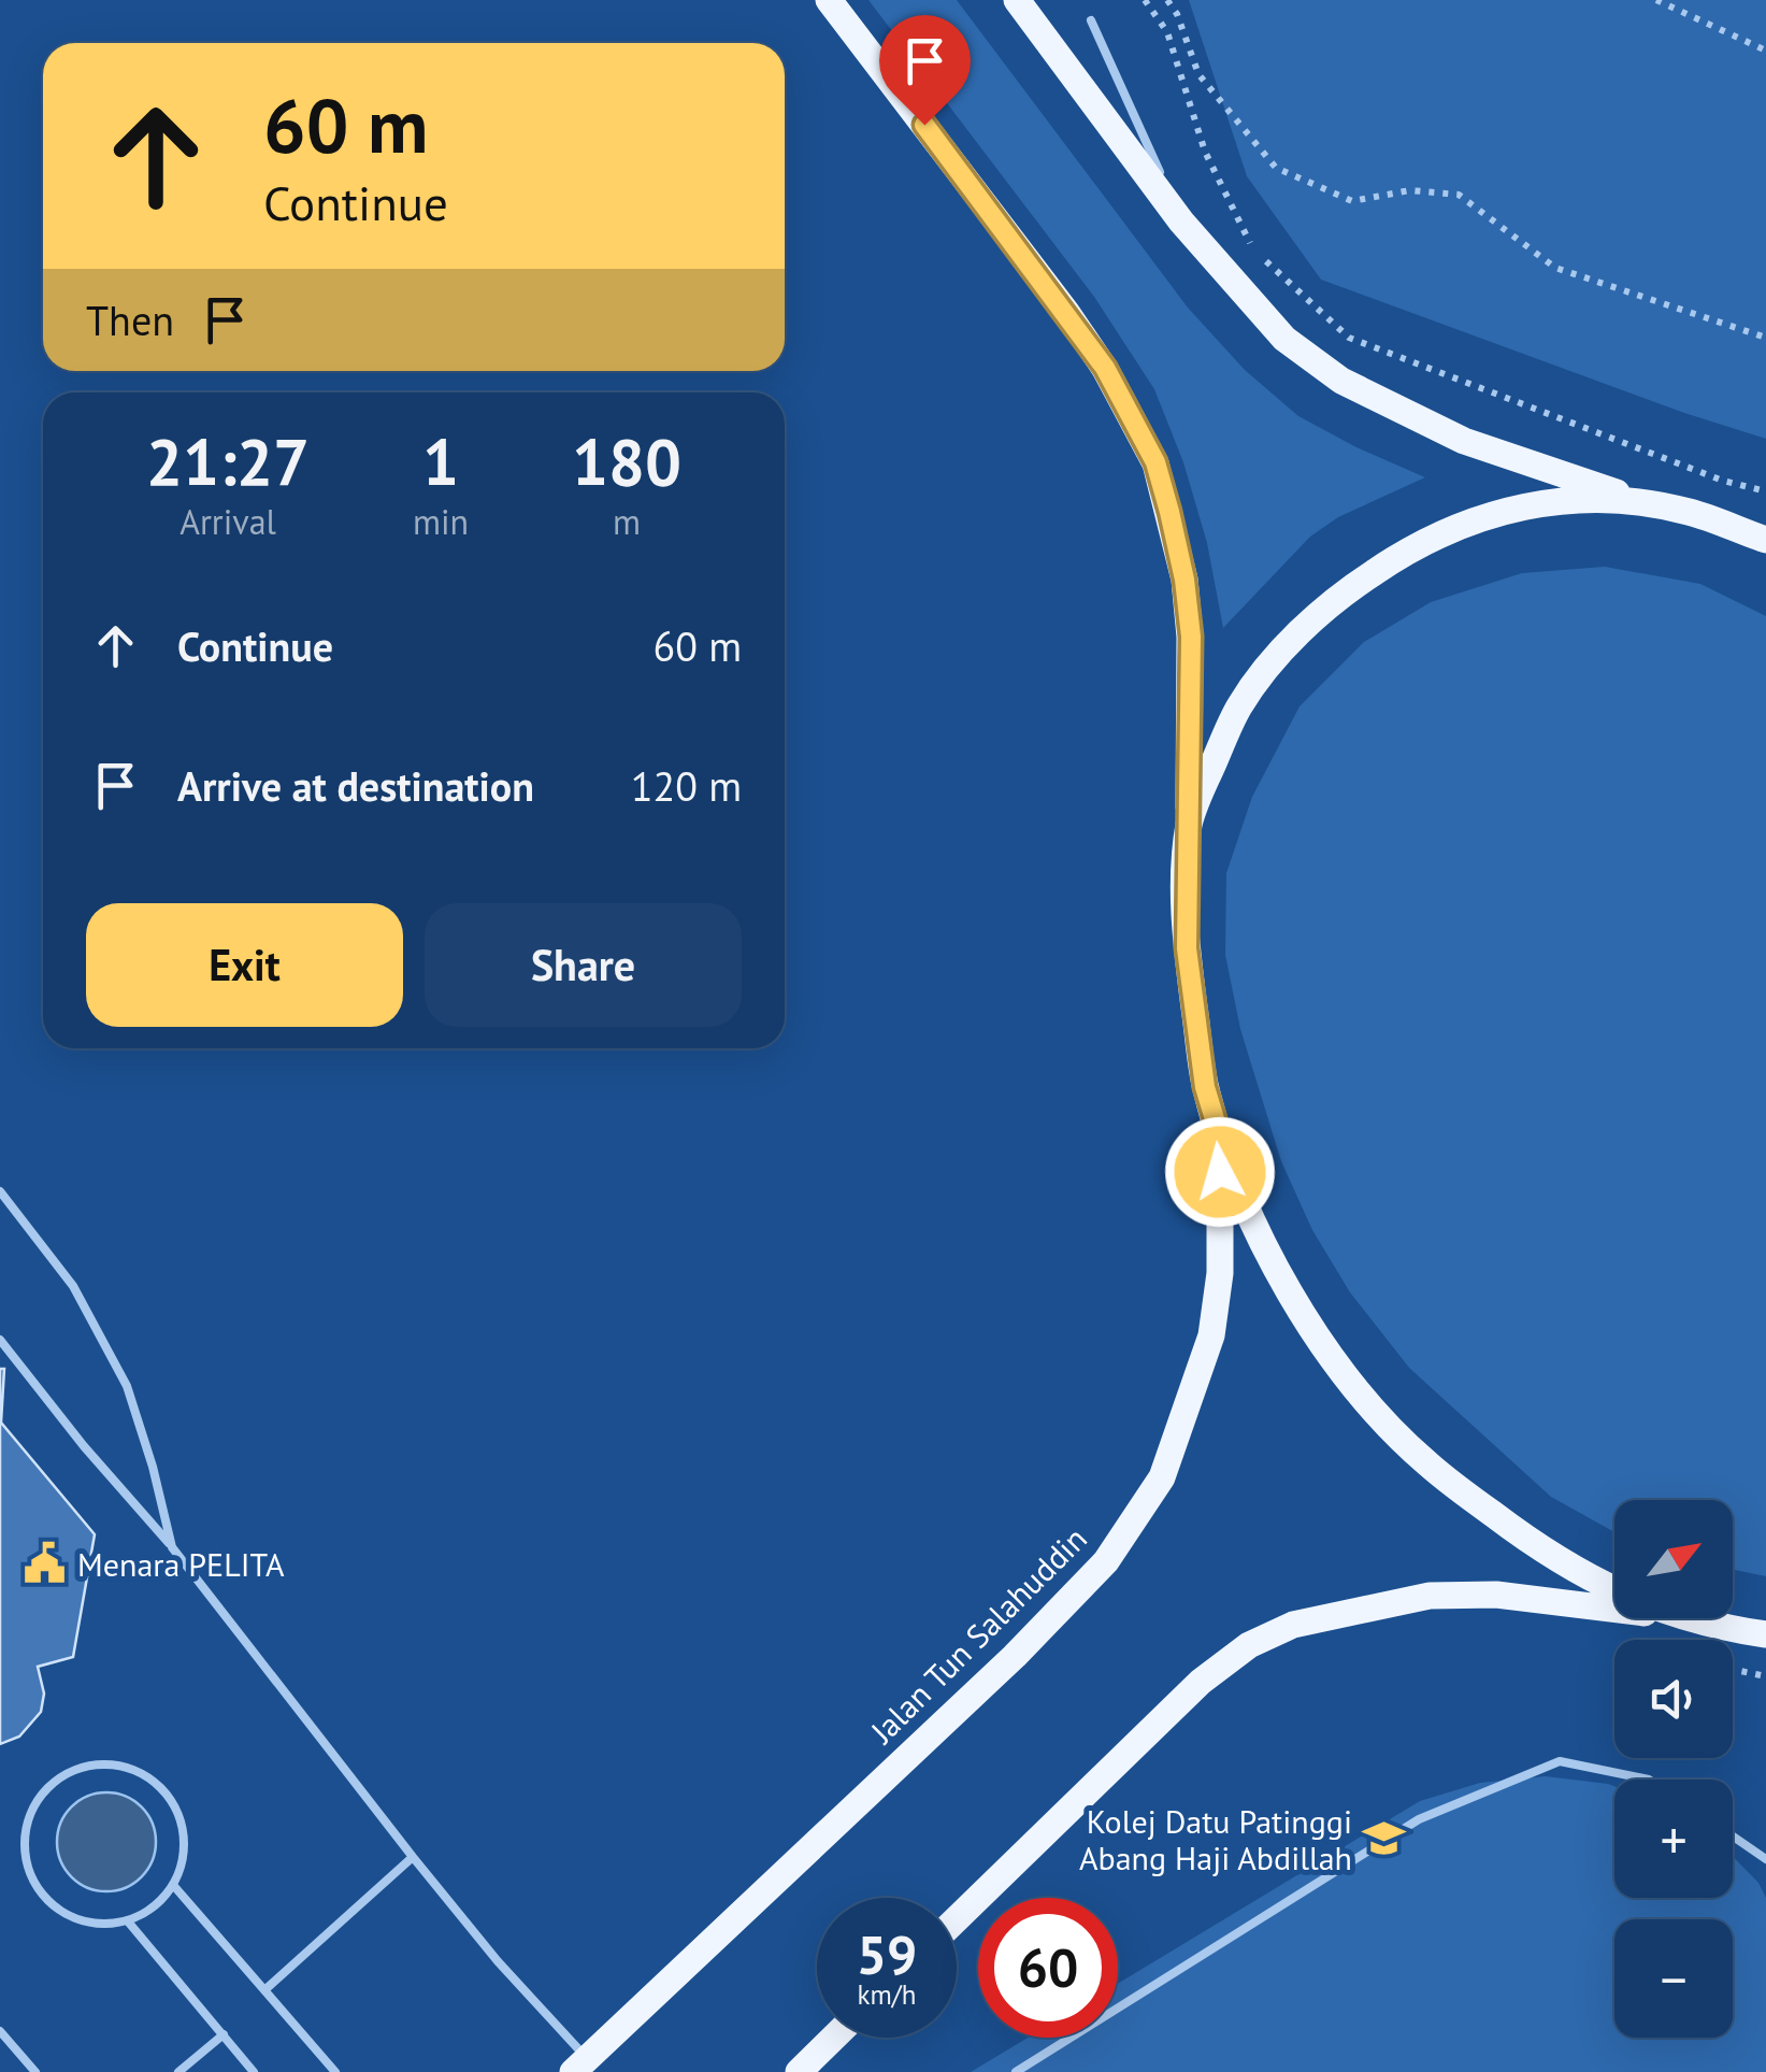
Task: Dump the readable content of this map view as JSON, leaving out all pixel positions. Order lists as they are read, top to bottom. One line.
{"streets":{"main road":["Jalan Tun Salahuddin"]},"places":{"public building":["Menara PELITA"],"school or university":["Kolej Datu Patinggi Abang Haji Abdillah"]},"north":"top right","page":{"turn":["60 m","Continue"],"then":"Then","eta":["21:27","Arrival","1","min","180","m"],"list":[{"name":"Continue","value":"60 m"},{"name":"Arrive at destination","value":"120 m"}],"buttons":["Exit","Share"],"map_buttons":["+","−"],"speed":"59 km/h","limit":"60"}}
